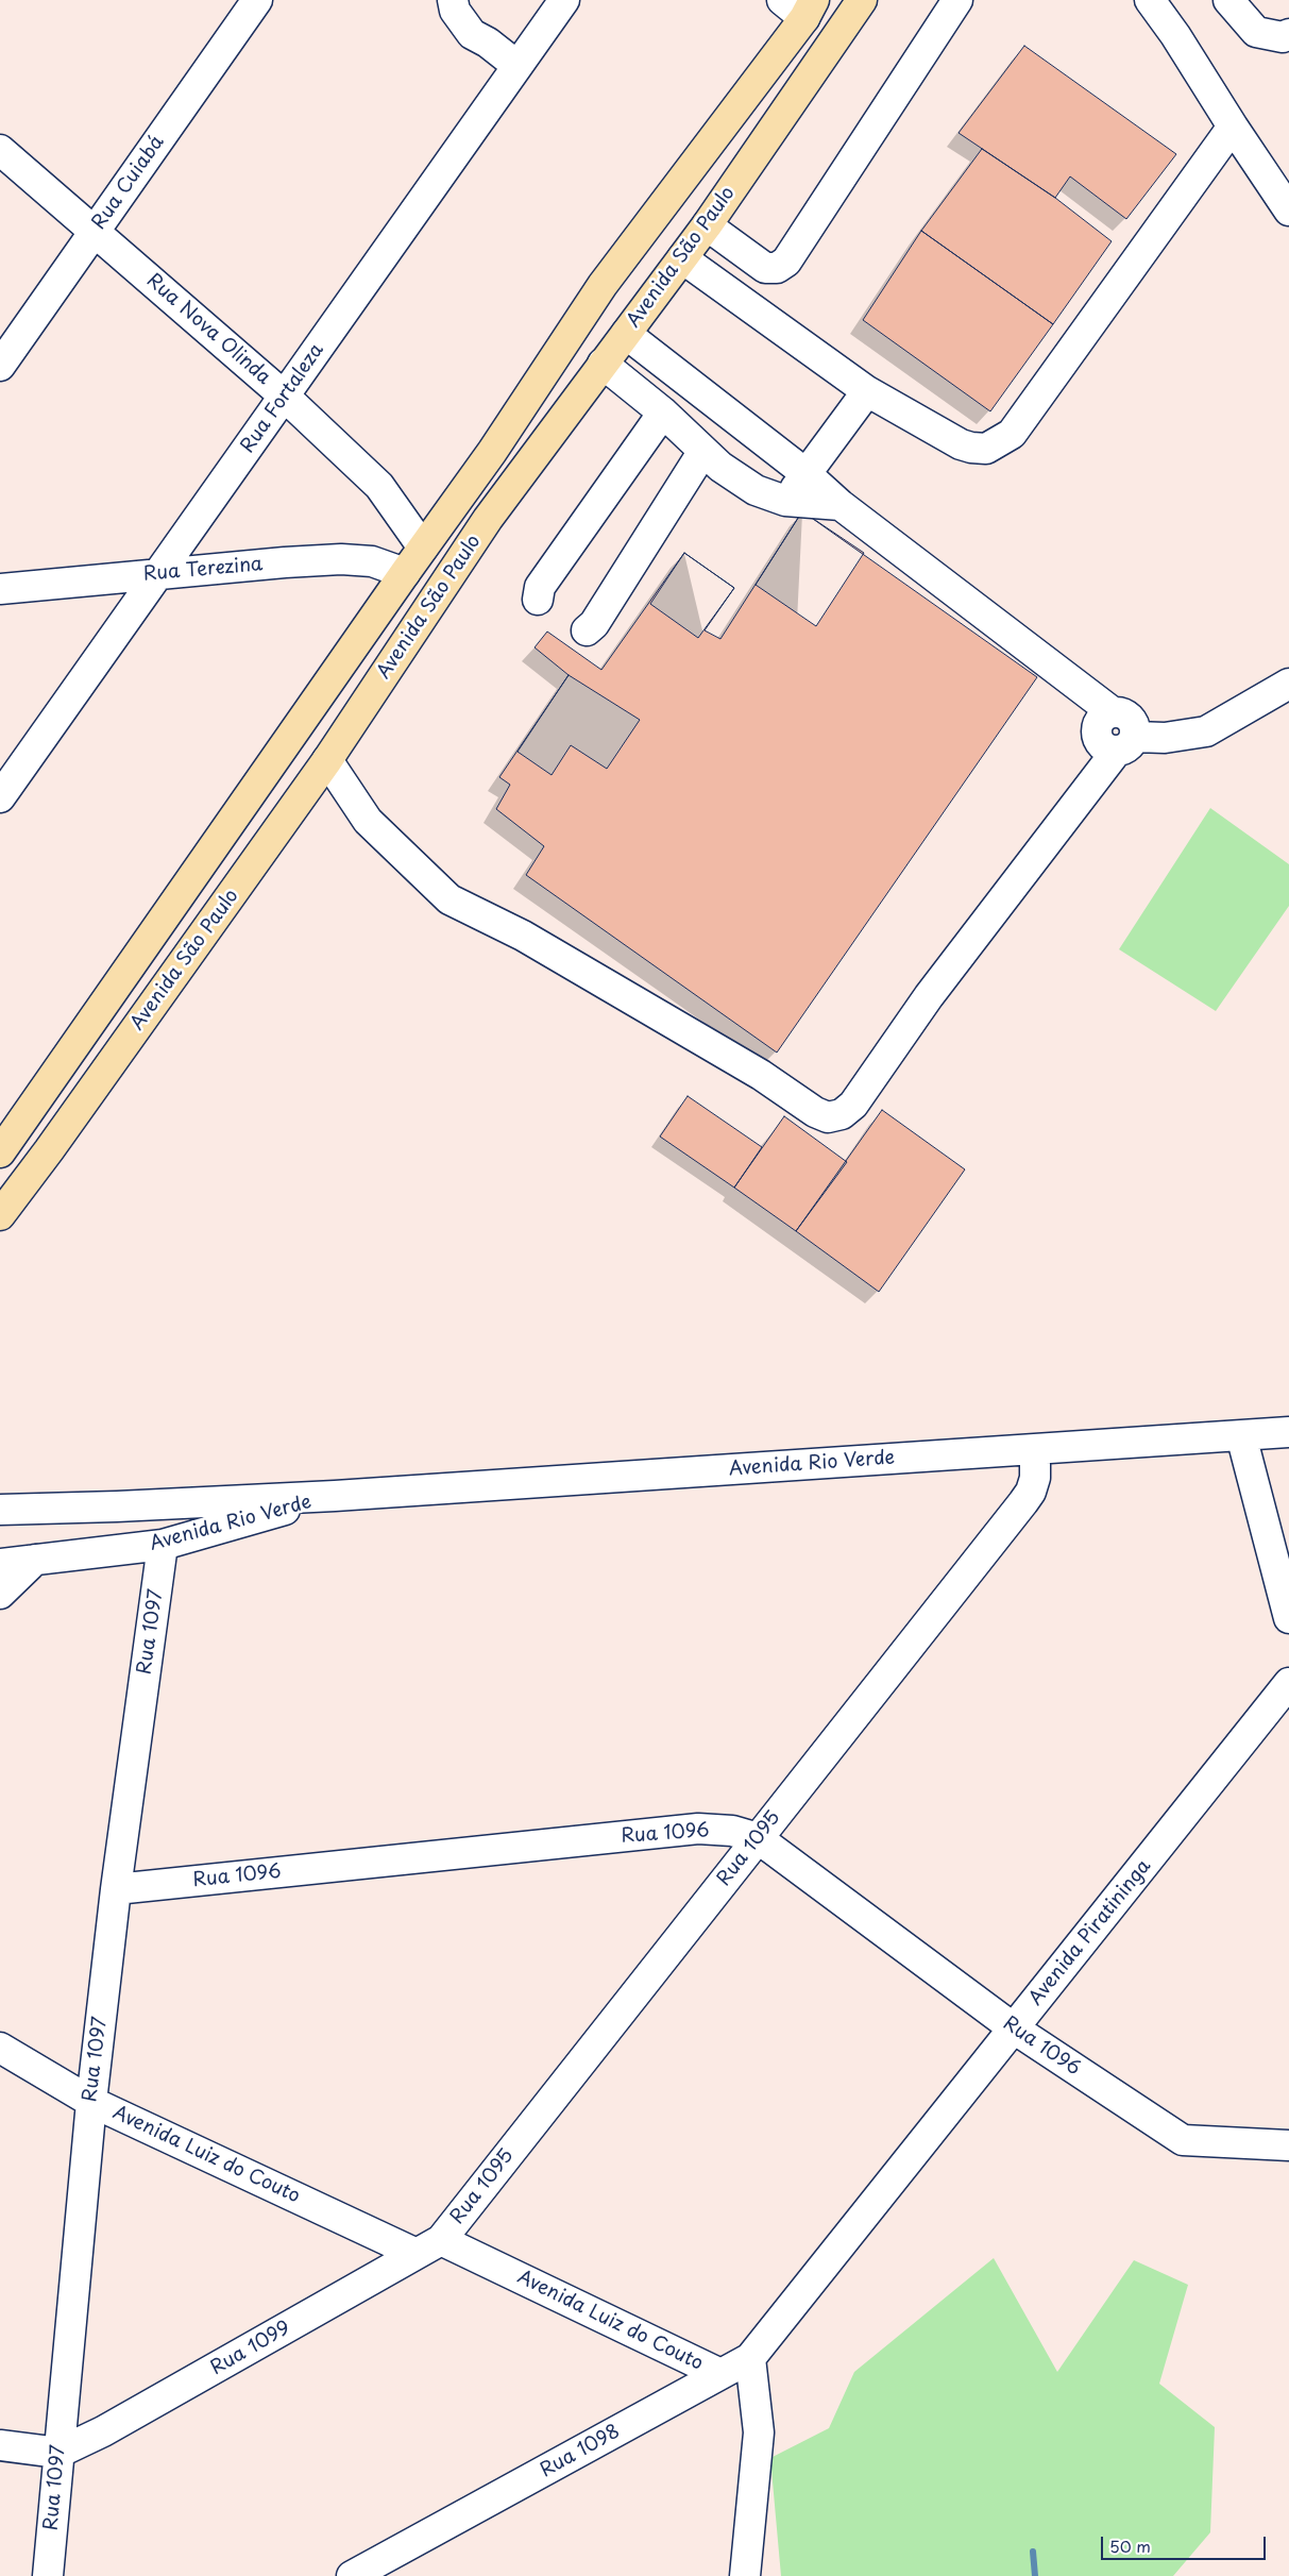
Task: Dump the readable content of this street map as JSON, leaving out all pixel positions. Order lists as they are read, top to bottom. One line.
{"streets":{"main road":["Avenida São Paulo"],"street":["Rua Cuiabá","Rua Nova Olinda","Rua Fortaleza","Rua Terezina","Avenida Rio Verde","Rua 1097","Rua 1096","Rua 1095","Avenida Piratininga","Avenida Luiz do Couto","Rua 1099","Rua 1098"]},"crossings":[["Rua Cuiabá","Rua Nova Olinda"],["Avenida São Paulo","Rua Nova Olinda"],["Avenida São Paulo","Rua Terezina"],["Rua Nova Olinda","Rua Fortaleza"],["Rua Fortaleza","Rua Terezina"],["Avenida Rio Verde","Rua 1097"],["Avenida Rio Verde","Rua 1095"],["Rua 1097","Rua 1096"],["Rua 1097","Avenida Luiz do Couto"],["Rua 1097","Rua 1099"],["Rua 1096","Rua 1095"],["Rua 1096","Avenida Piratininga"],["Rua 1095","Avenida Luiz do Couto"],["Rua 1095","Rua 1099"],["Avenida Piratininga","Rua 1098"],["Avenida Luiz do Couto","Rua 1099"],["Avenida Luiz do Couto","Rua 1098"]],"scale_bar":"50 m"}
